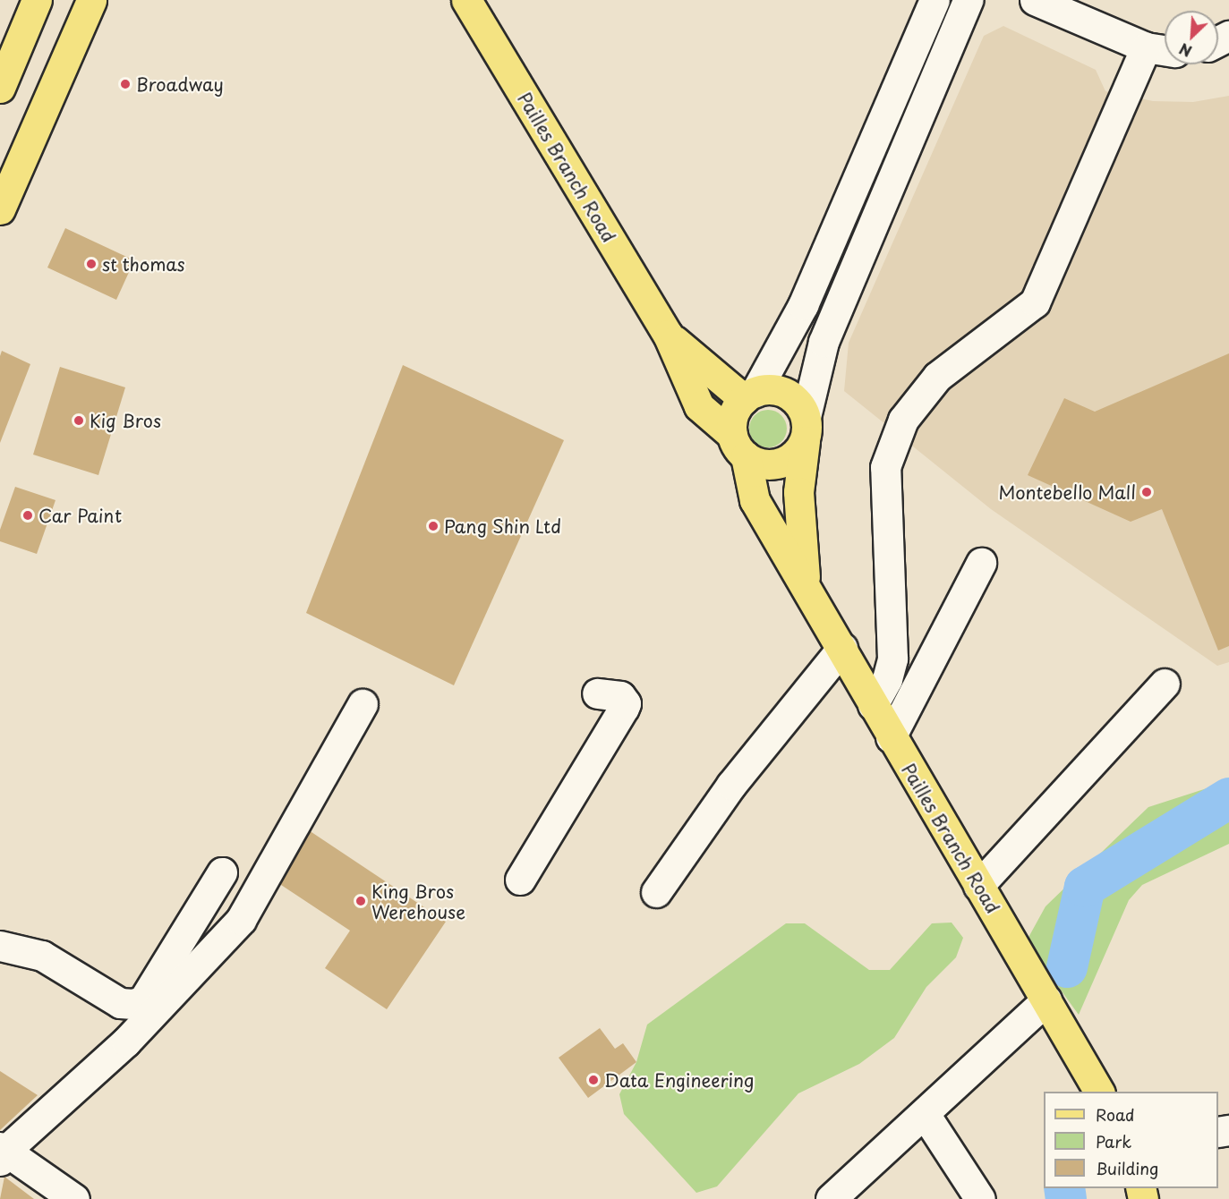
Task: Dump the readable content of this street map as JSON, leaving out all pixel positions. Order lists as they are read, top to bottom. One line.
{"streets":{"main road":["Pailles Branch Road"]},"places":["Broadway","st thomas","Kig Bros","Montebello Mall","Car Paint","Pang Shin Ltd","King Bros Werehouse","Data Engineering"],"legend":["Road","Park","Building"],"north":"bottom left"}
